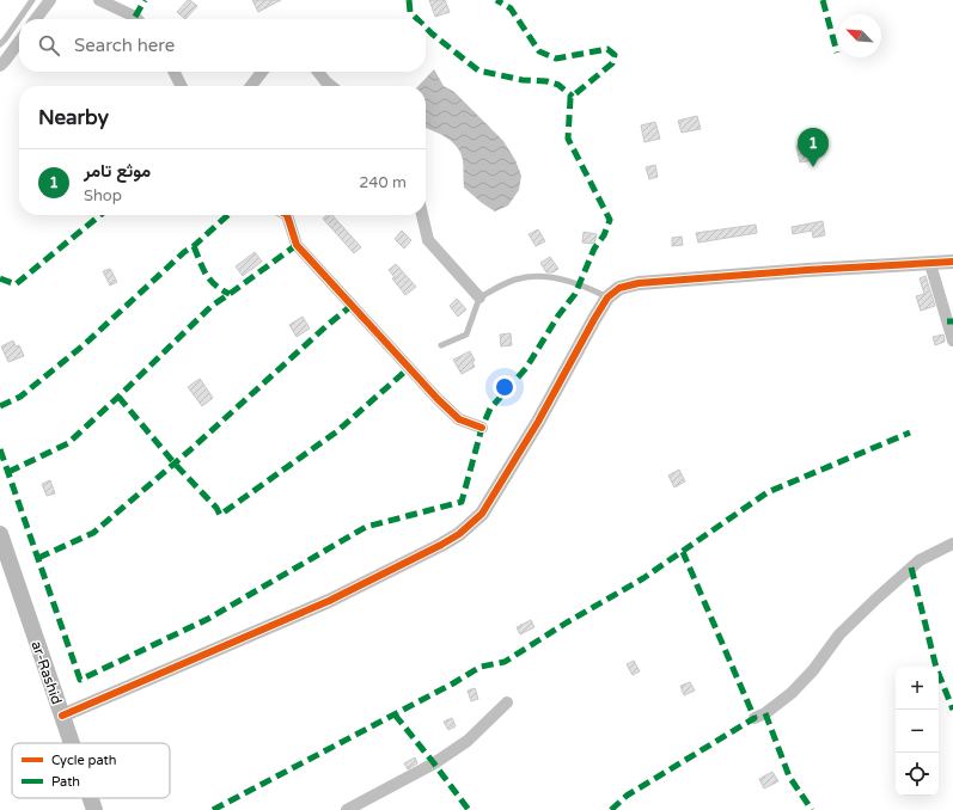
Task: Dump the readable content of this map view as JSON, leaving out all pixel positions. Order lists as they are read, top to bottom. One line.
{"streets":{"main road":["ar-Rashid"]},"legend":["Cycle path","Path"],"north":"top left","page":{"search":"Search here","heading":"Nearby","pins":"1","list":[{"mark":"1","name":"موثع تامر","note":"Shop","value":"240 m"}],"map_buttons":["+","−"]}}
